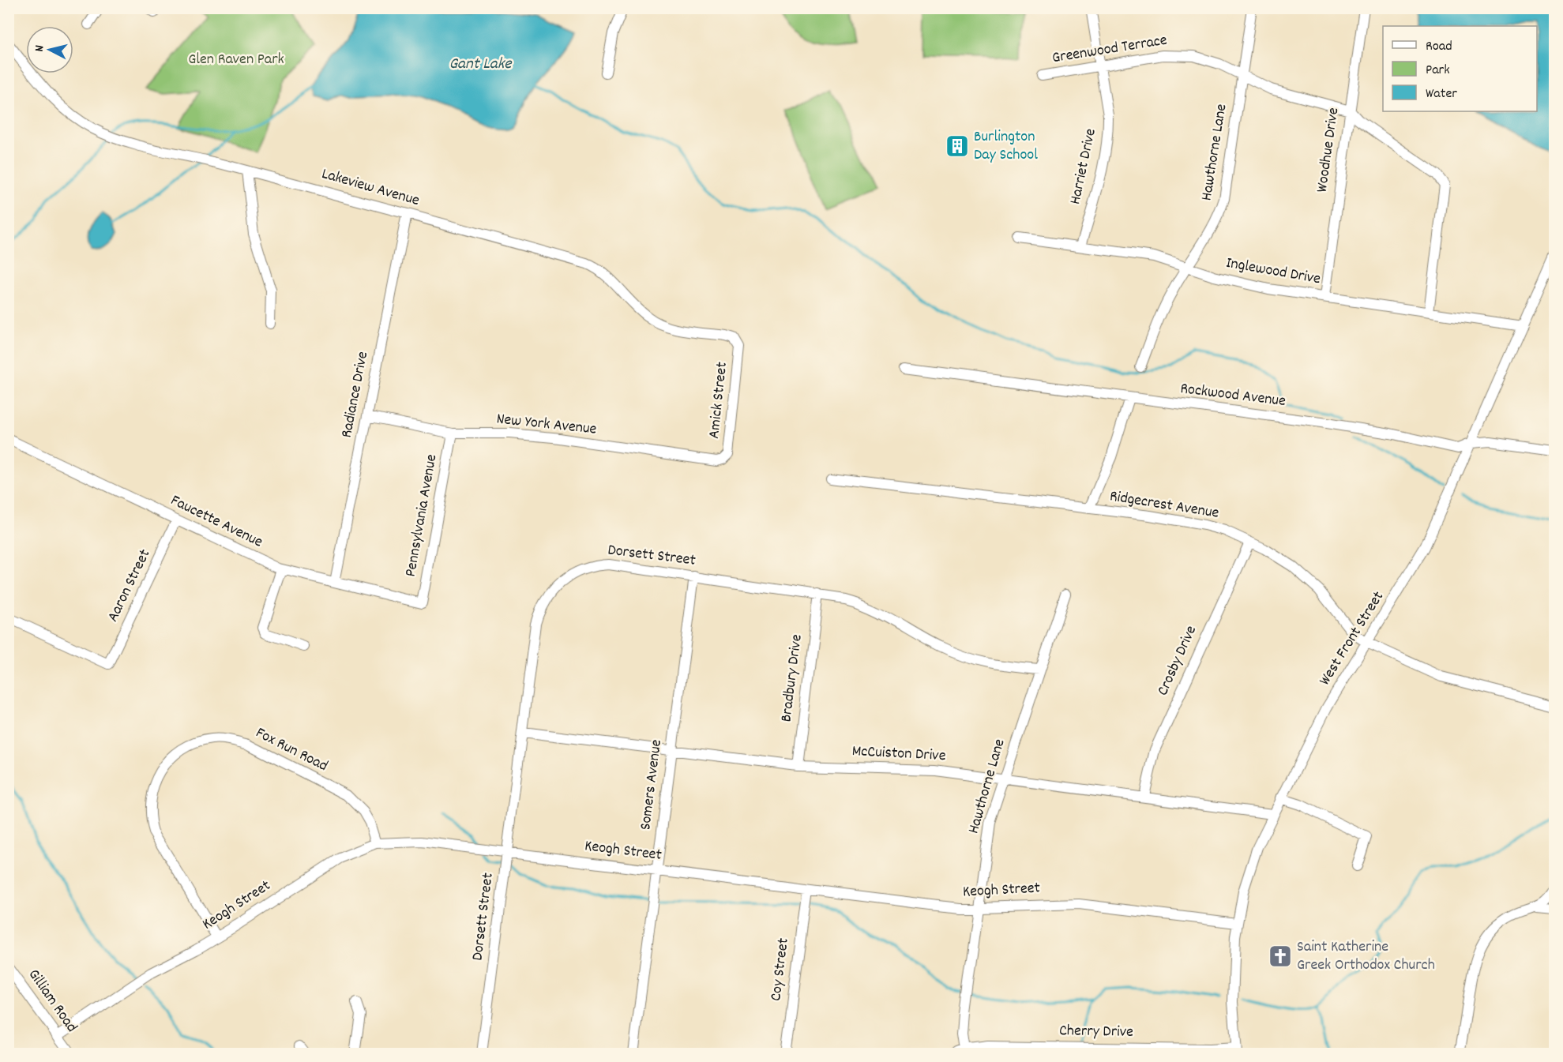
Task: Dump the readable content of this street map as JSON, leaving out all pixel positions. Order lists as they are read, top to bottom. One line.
{"streets":{"street":["Greenwood Terrace","Woodhue Drive","Hawthorne Lane","Harriet Drive","Lakeview Avenue","Inglewood Drive","Radiance Drive","Rockwood Avenue","Amick Street","New York Avenue","Ridgecrest Avenue","Pennsylvania Avenue","Faucette Avenue","Dorsett Street","Aaron Street","West Front Street","Crosby Drive","Bradbury Drive","Fox Run Road","McCuiston Drive","Somers Avenue","Keogh Street","Coy Street","Gilliam Road","Cherry Drive"]},"crossings":[["Greenwood Terrace","Woodhue Drive"],["Greenwood Terrace","Hawthorne Lane"],["Greenwood Terrace","Harriet Drive"],["Greenwood Terrace","Inglewood Drive"],["Woodhue Drive","Inglewood Drive"],["Hawthorne Lane","Inglewood Drive"],["Hawthorne Lane","Dorsett Street"],["Hawthorne Lane","McCuiston Drive"],["Hawthorne Lane","Keogh Street"],["Hawthorne Lane","Cherry Drive"],["Harriet Drive","Inglewood Drive"],["Lakeview Avenue","Radiance Drive"],["Lakeview Avenue","Amick Street"],["Inglewood Drive","West Front Street"],["Radiance Drive","New York Avenue"],["Radiance Drive","Faucette Avenue"],["Rockwood Avenue","West Front Street"],["Amick Street","New York Avenue"],["New York Avenue","Pennsylvania Avenue"],["Ridgecrest Avenue","West Front Street"],["Ridgecrest Avenue","Crosby Drive"],["Pennsylvania Avenue","Faucette Avenue"],["Faucette Avenue","Aaron Street"],["Dorsett Street","Bradbury Drive"],["Dorsett Street","McCuiston Drive"],["Dorsett Street","Somers Avenue"],["Dorsett Street","Keogh Street"],["West Front Street","McCuiston Drive"],["West Front Street","Keogh Street"],["West Front Street","Cherry Drive"],["Crosby Drive","McCuiston Drive"],["Bradbury Drive","McCuiston Drive"],["Fox Run Road","Keogh Street"],["McCuiston Drive","Somers Avenue"],["Somers Avenue","Keogh Street"],["Keogh Street","Coy Street"],["Keogh Street","Gilliam Road"]],"water":["Gant Lake"],"parks":["Glen Raven Park"],"places":{"building":["Burlington Day School"],"church":["Saint Katherine Greek Orthodox Church"]},"legend":["Road","Park","Water"],"north":"left"}
